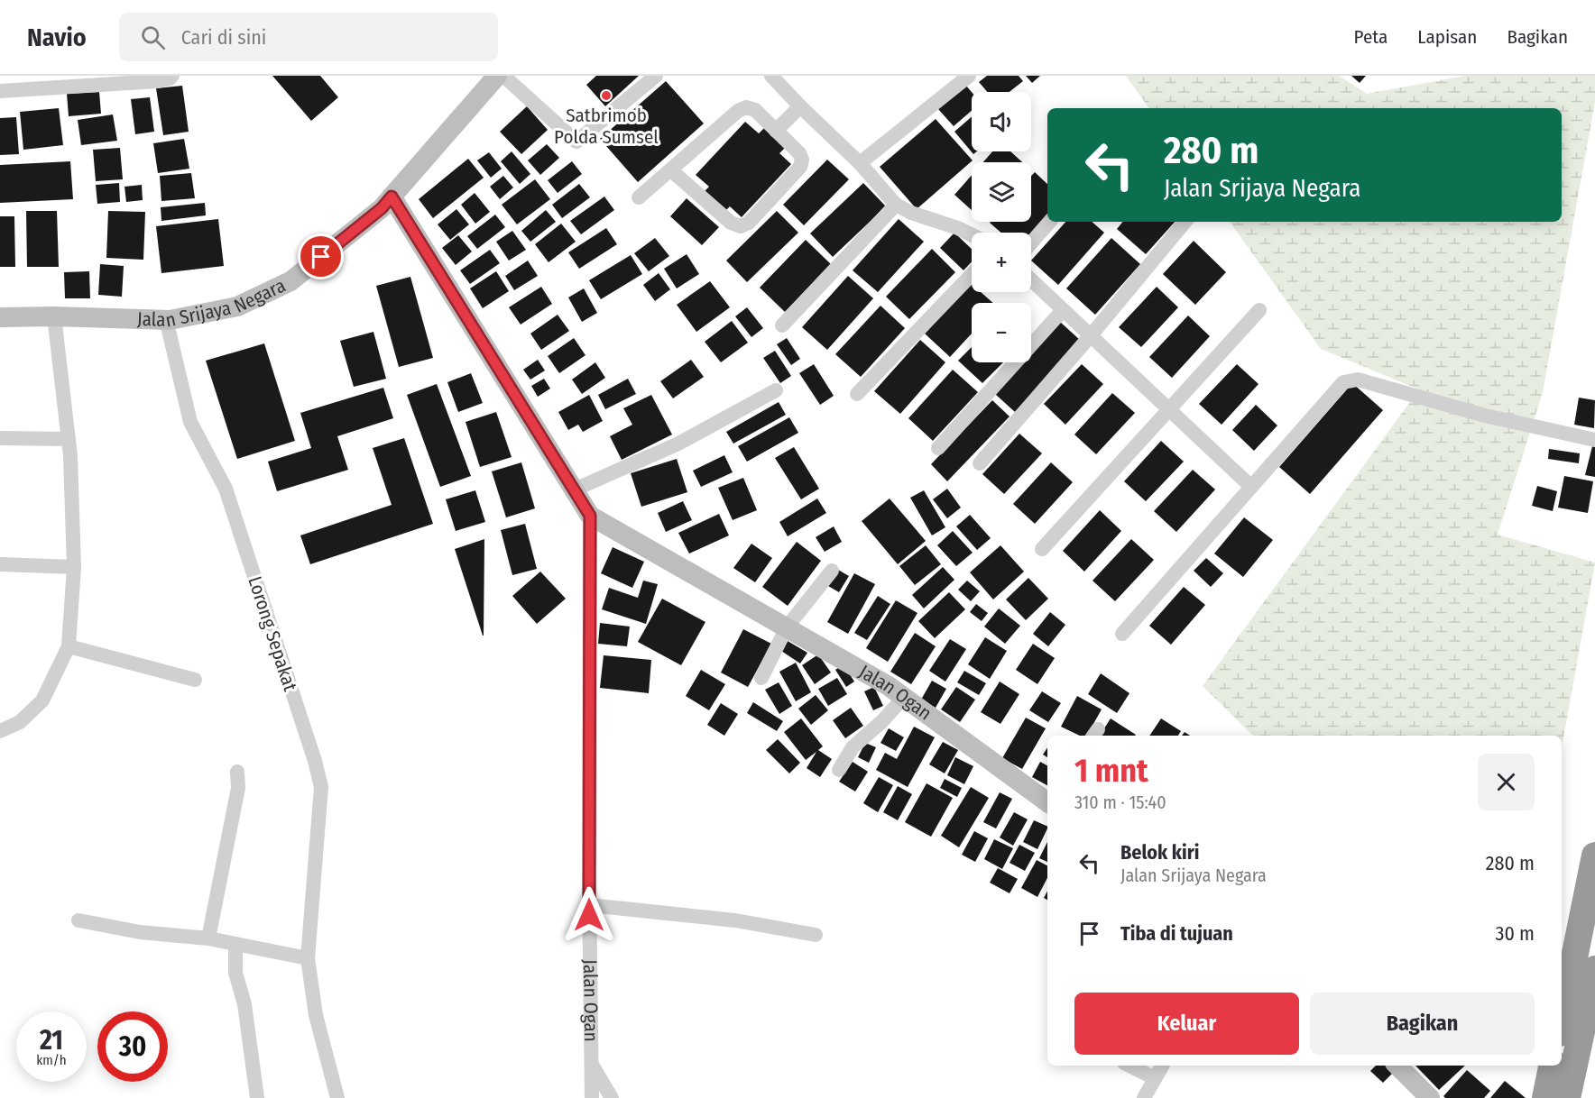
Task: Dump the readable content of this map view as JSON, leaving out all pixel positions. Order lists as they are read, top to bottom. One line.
{"streets":{"main road":["Jalan Srijaya Negara","Jalan Ogan"],"street":["Lorong Sepakat"]},"crossings":[["Jalan Srijaya Negara","Lorong Sepakat"],["Jalan Srijaya Negara","Jalan Ogan"]],"places":["Satbrimob Polda Sumsel"],"page":{"header":"Navio","search":"Cari di sini","nav":["Peta","Lapisan","Bagikan"],"map_buttons":["+","−"],"turn":["280 m","Jalan Srijaya Negara"],"heading":["1 mnt","310 m · 15:40"],"list":[{"name":"Belok kiri","note":"Jalan Srijaya Negara","value":"280 m"},{"name":"Tiba di tujuan","value":"30 m"}],"buttons":["Keluar","Bagikan"],"speed":"21 km/h","limit":"30"}}
